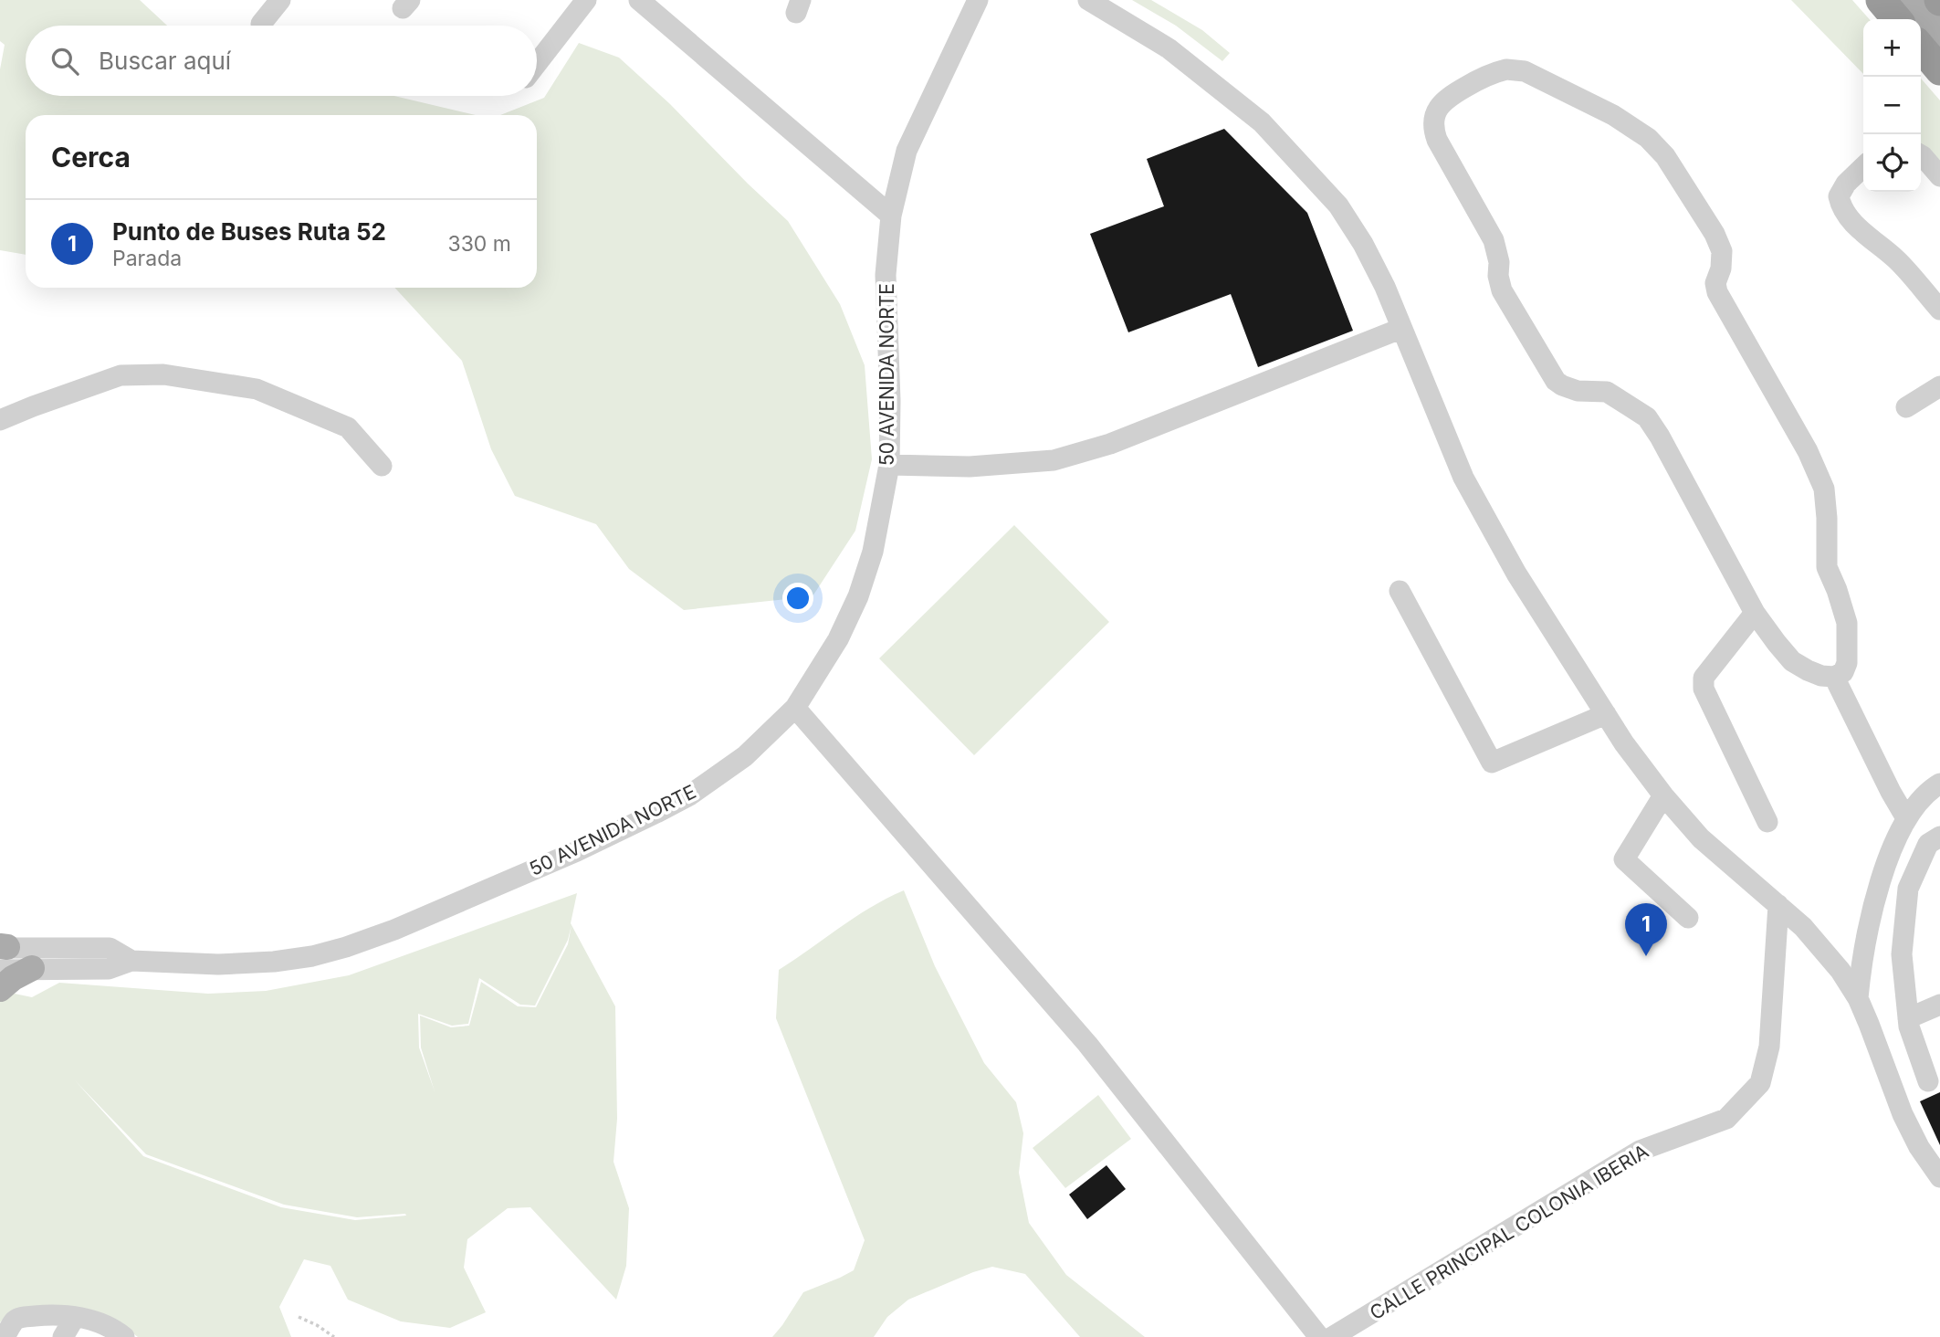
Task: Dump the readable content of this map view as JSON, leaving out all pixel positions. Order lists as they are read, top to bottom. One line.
{"streets":{"street":["50 AVENIDA NORTE","CALLE PRINCIPAL COLONIA IBERIA"]},"page":{"map_buttons":["+","−"],"search":"Buscar aquí","heading":"Cerca","list":[{"mark":"1","name":"Punto de Buses Ruta 52","note":"Parada","value":"330 m"}],"pins":"1"}}
